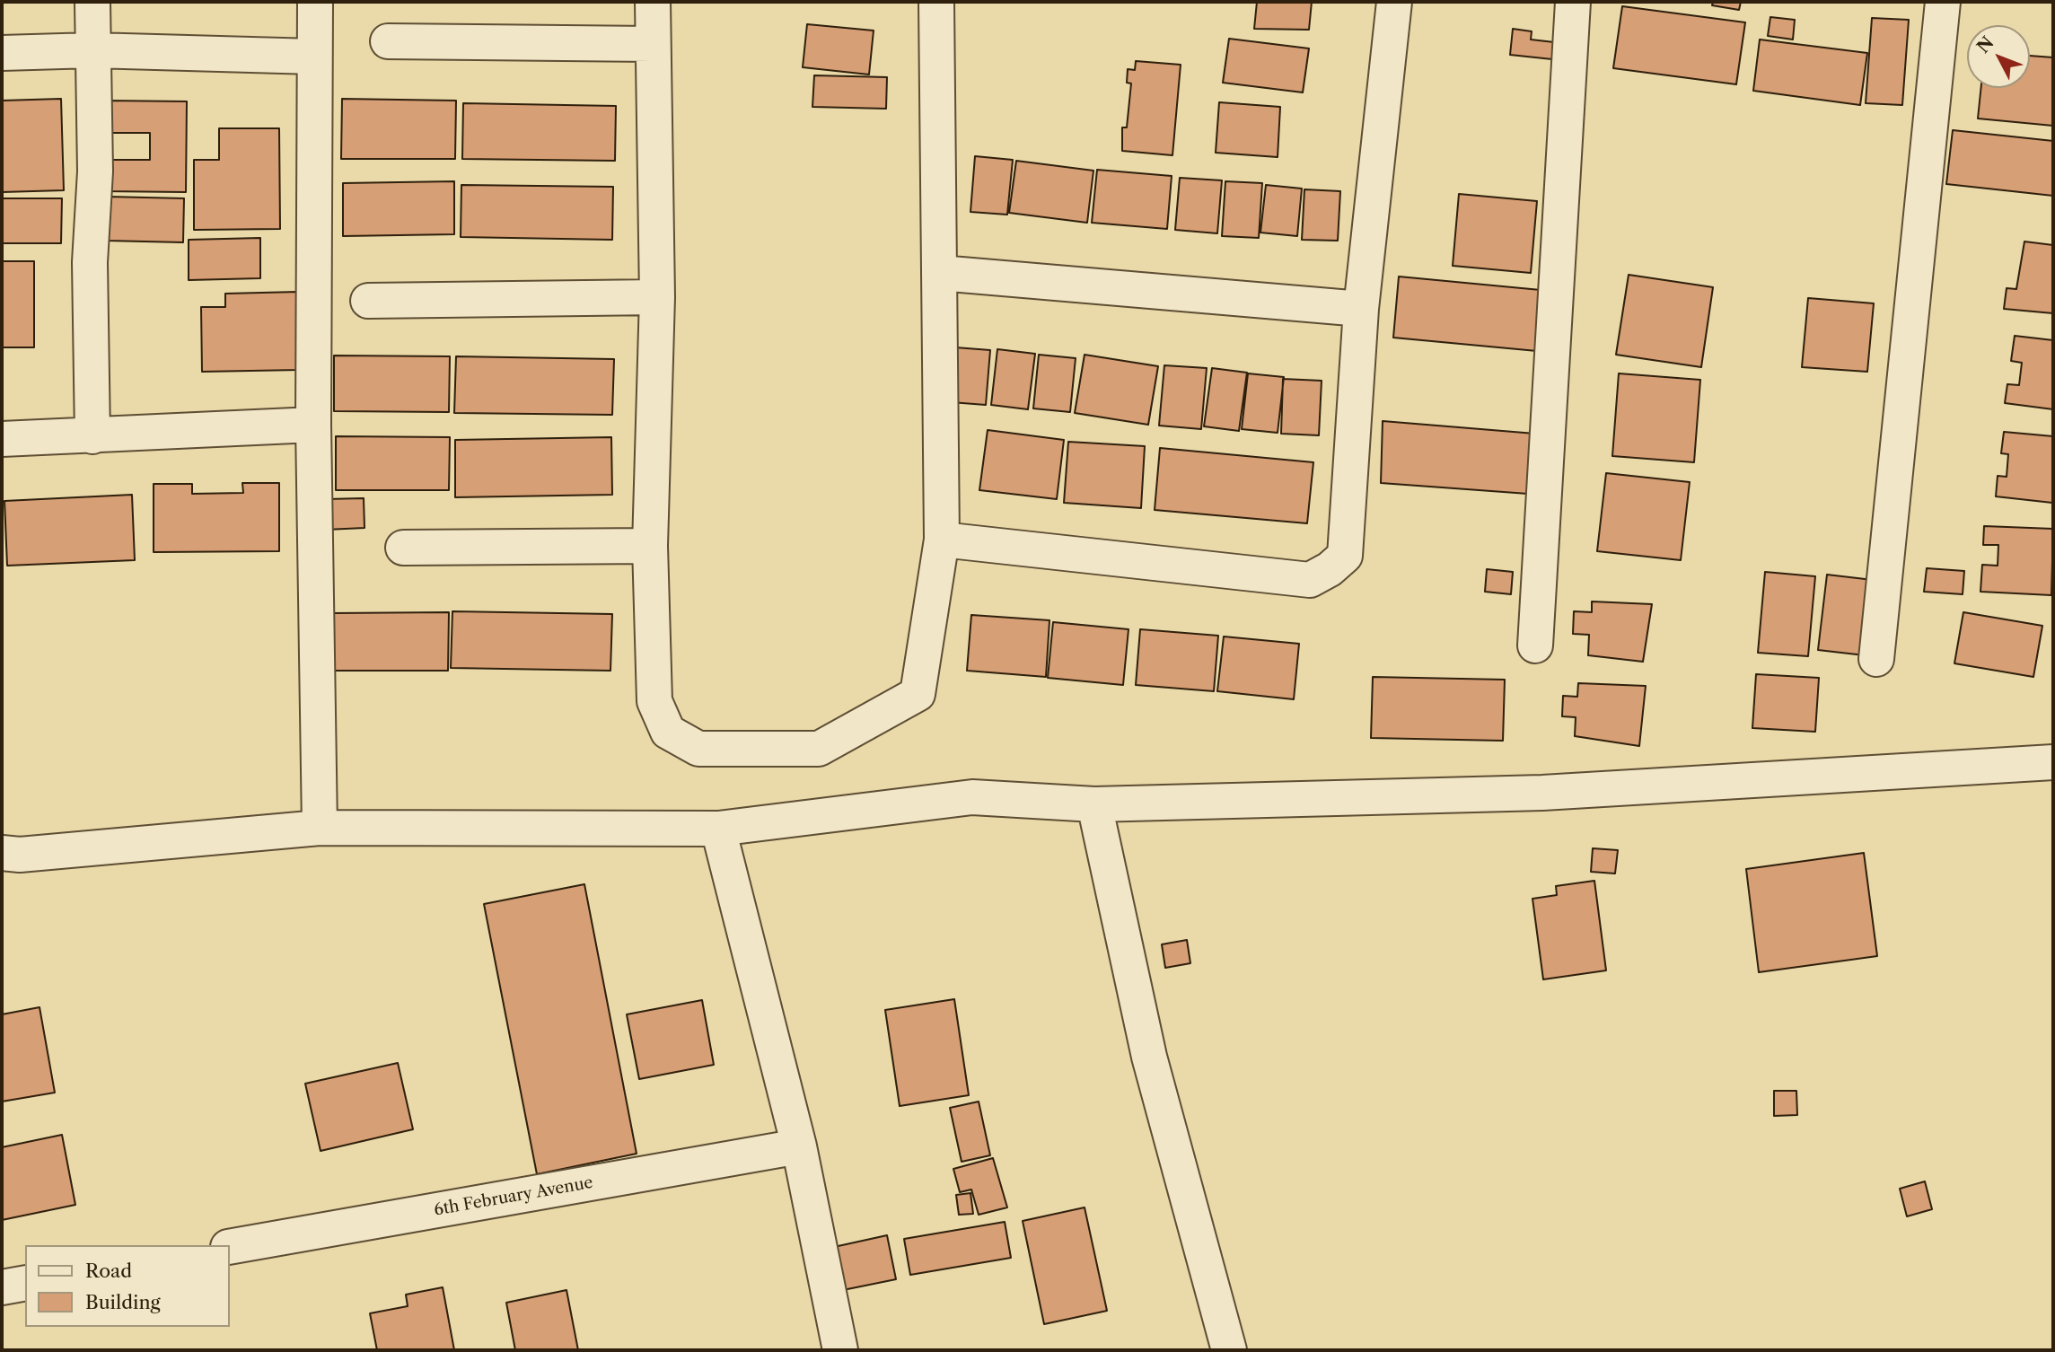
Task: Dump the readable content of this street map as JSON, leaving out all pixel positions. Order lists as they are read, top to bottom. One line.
{"streets":{"street":["6th February Avenue"]},"legend":["Road","Building"],"north":"top left"}
